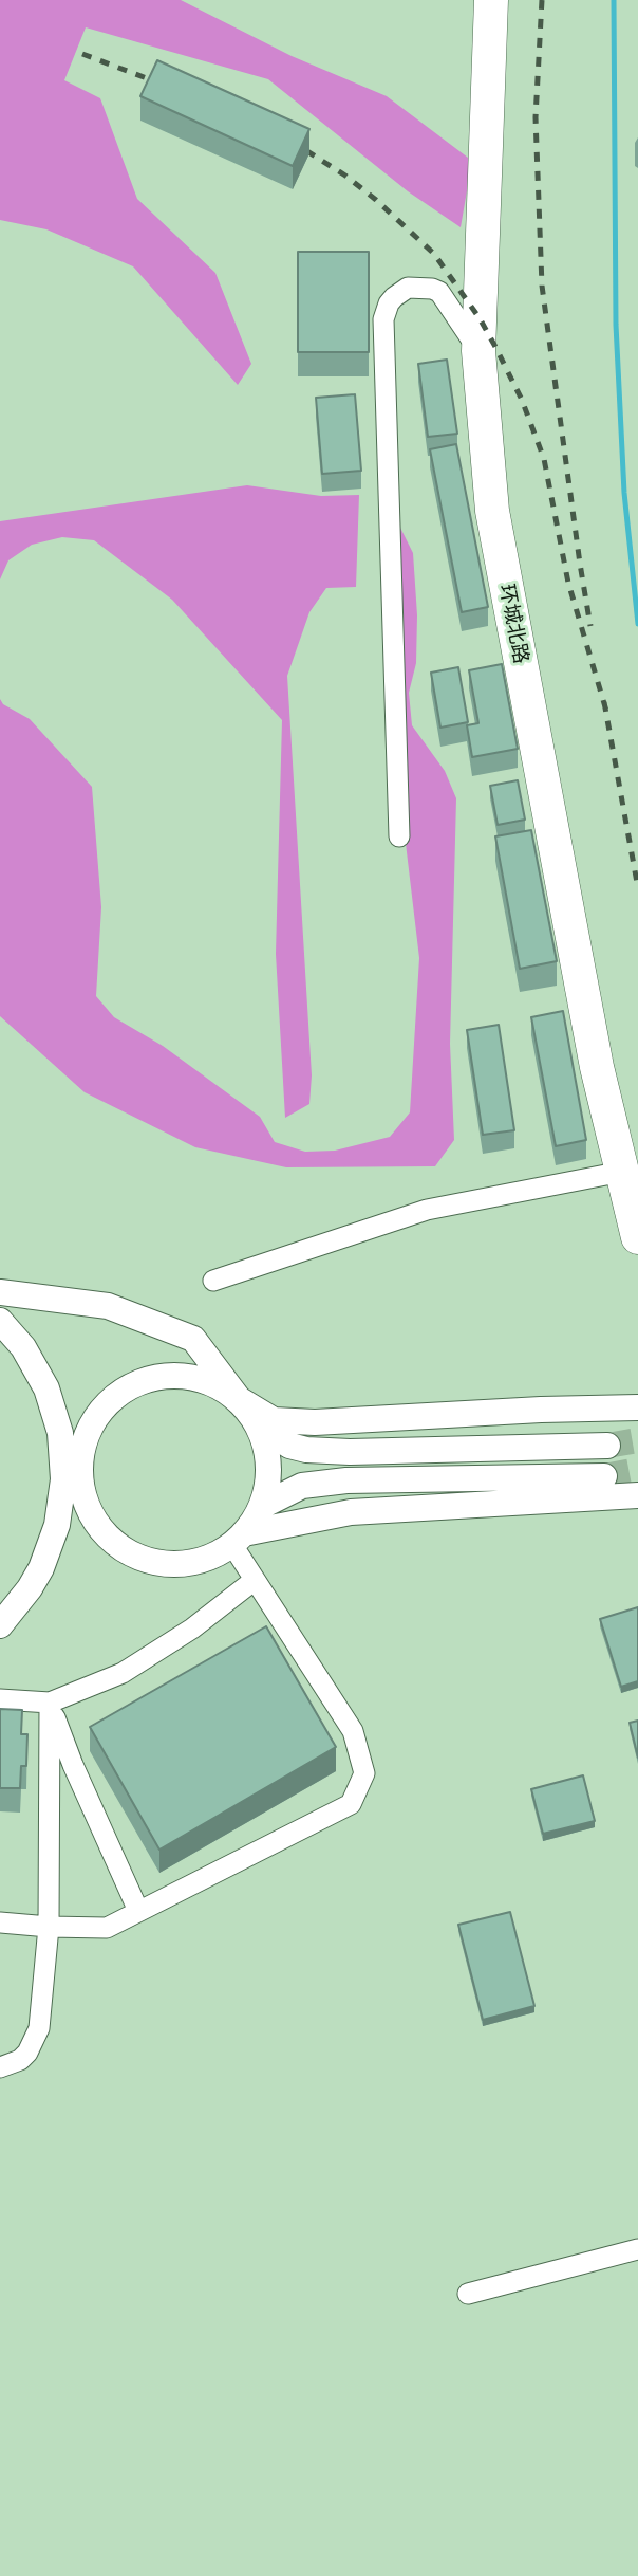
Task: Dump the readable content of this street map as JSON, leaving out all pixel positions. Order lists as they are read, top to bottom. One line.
{"streets":{"main road":["环城北路"]}}
